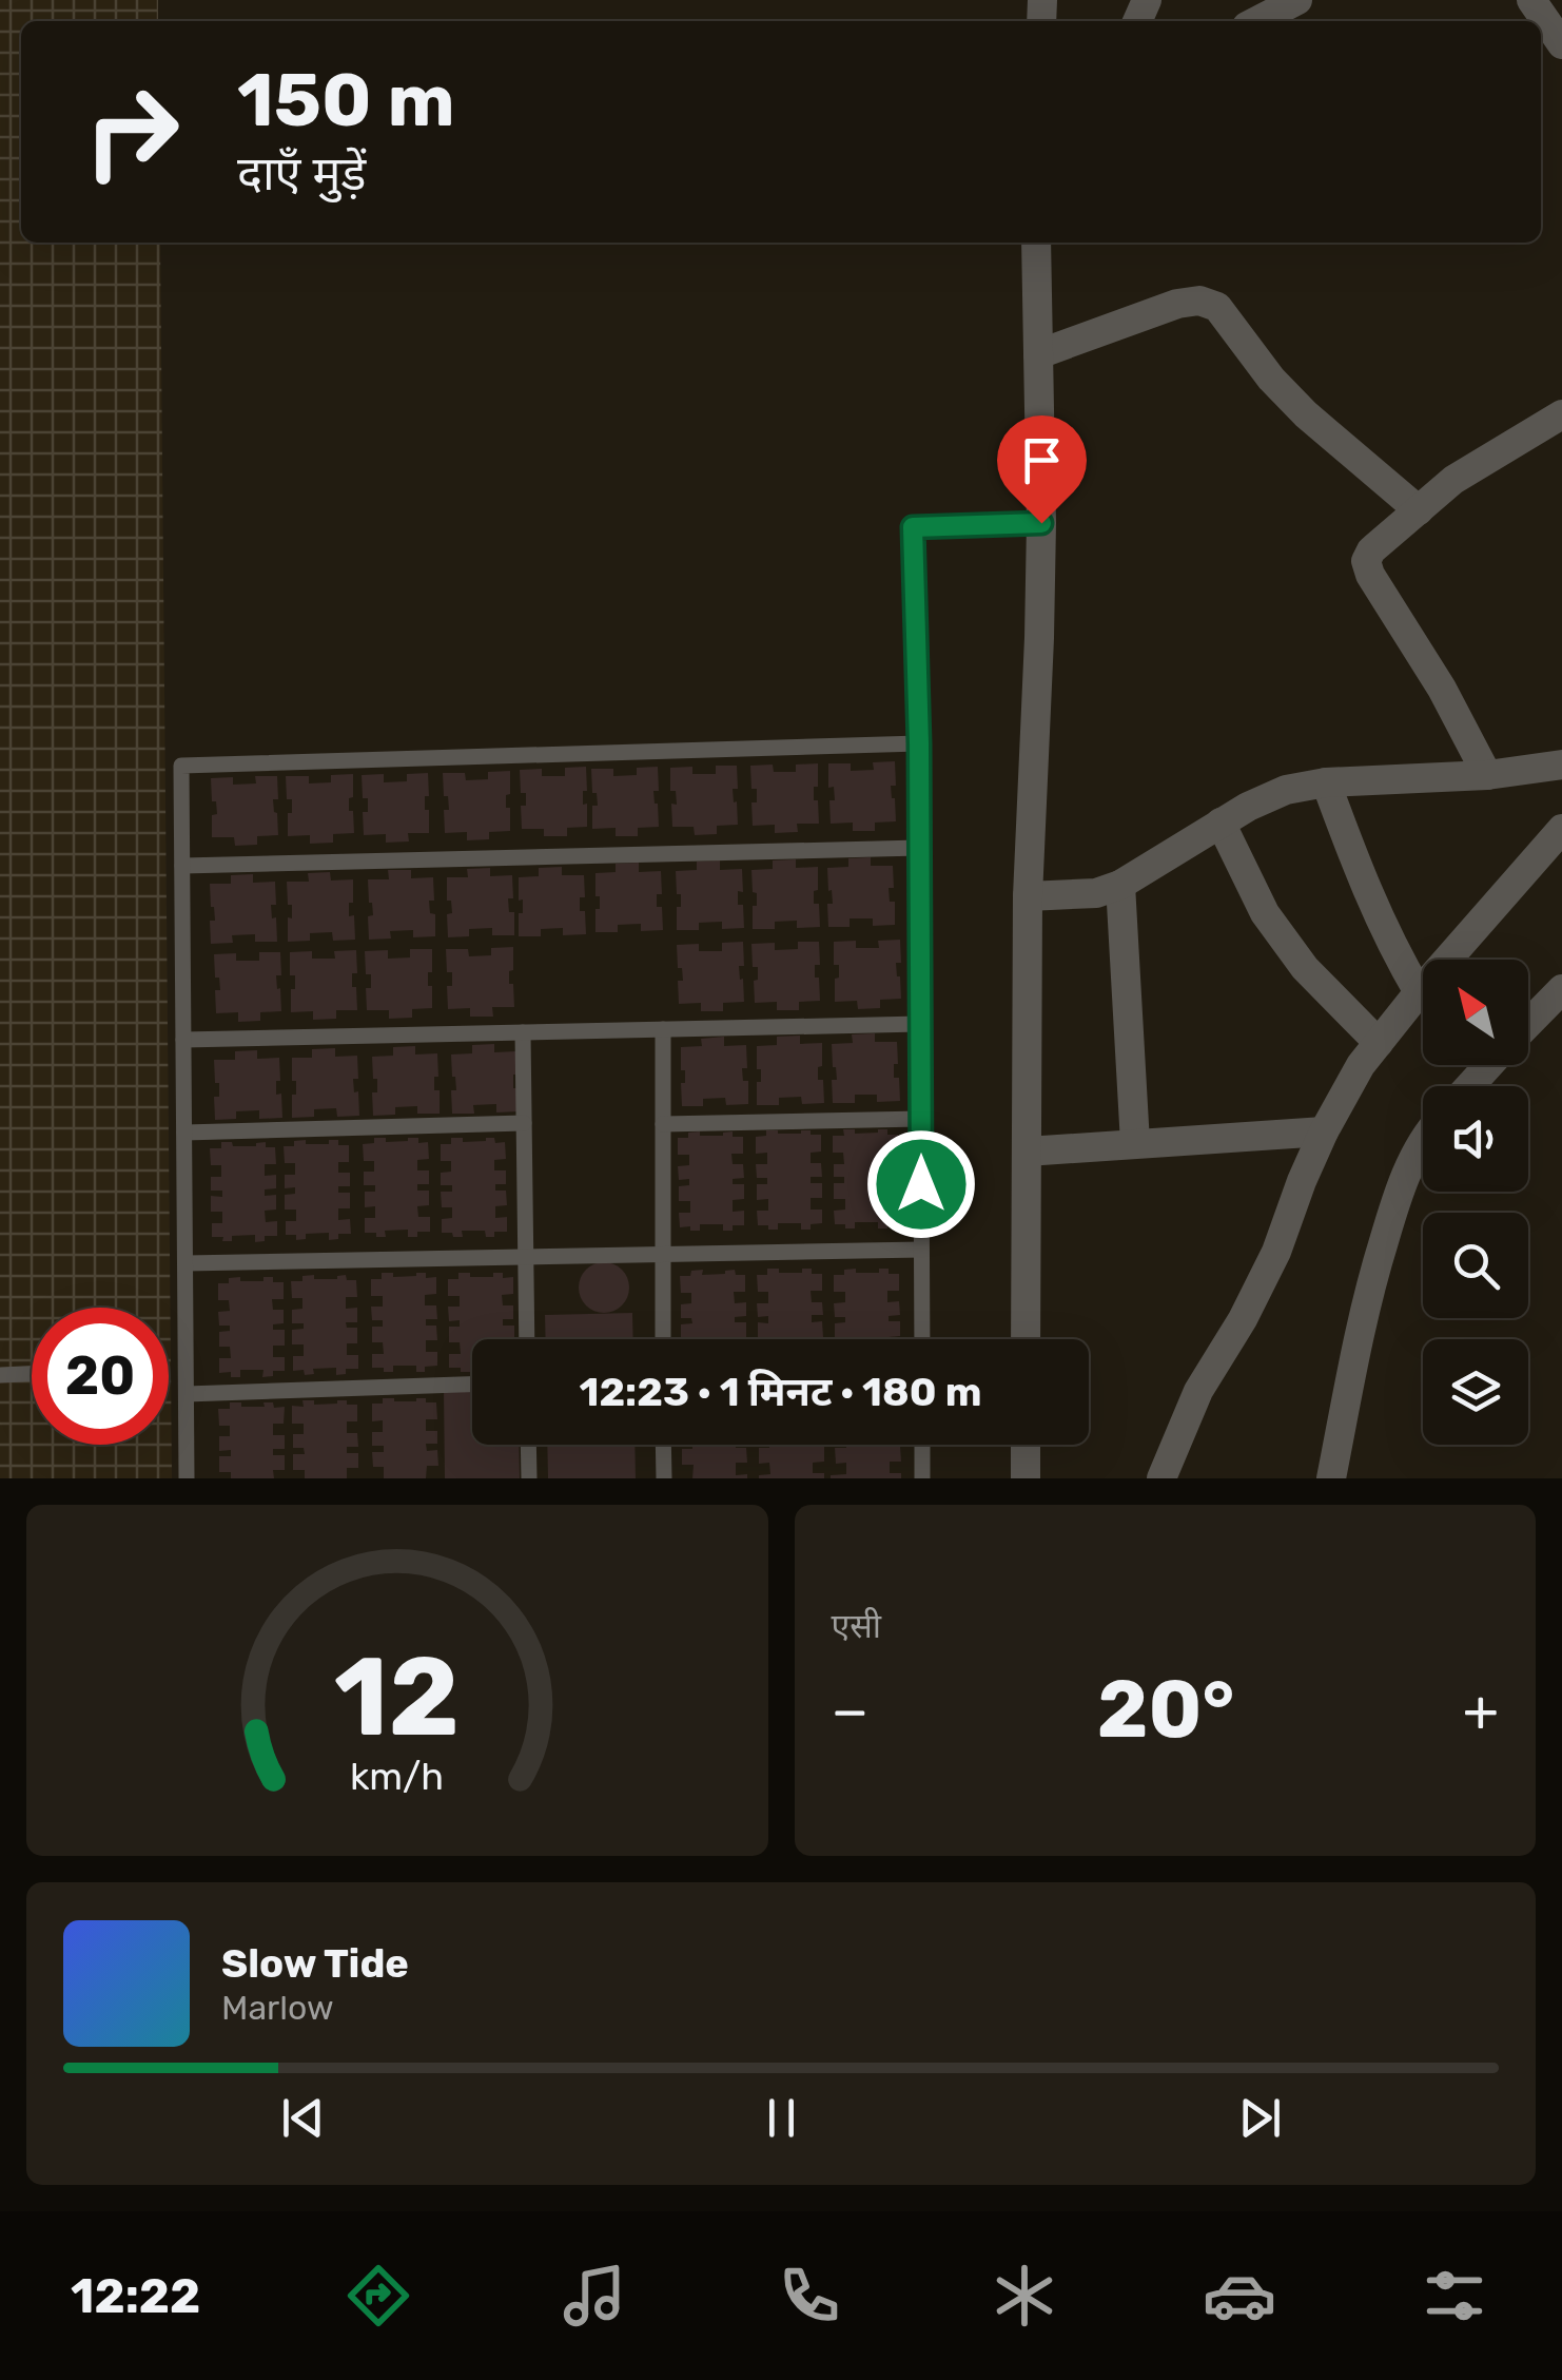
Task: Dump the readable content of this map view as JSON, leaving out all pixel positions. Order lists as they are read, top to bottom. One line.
{"north":"top left","page":{"turn":["150 m","दाएँ मुड़ें"],"limit":"20","trip":"12:23 · 1 मिनट · 180 m","tile":"एसी","heat":["−","20°","+"],"song":["Slow Tide","Marlow"],"tabs":"12:22","gauge":["12","km/h"]}}
